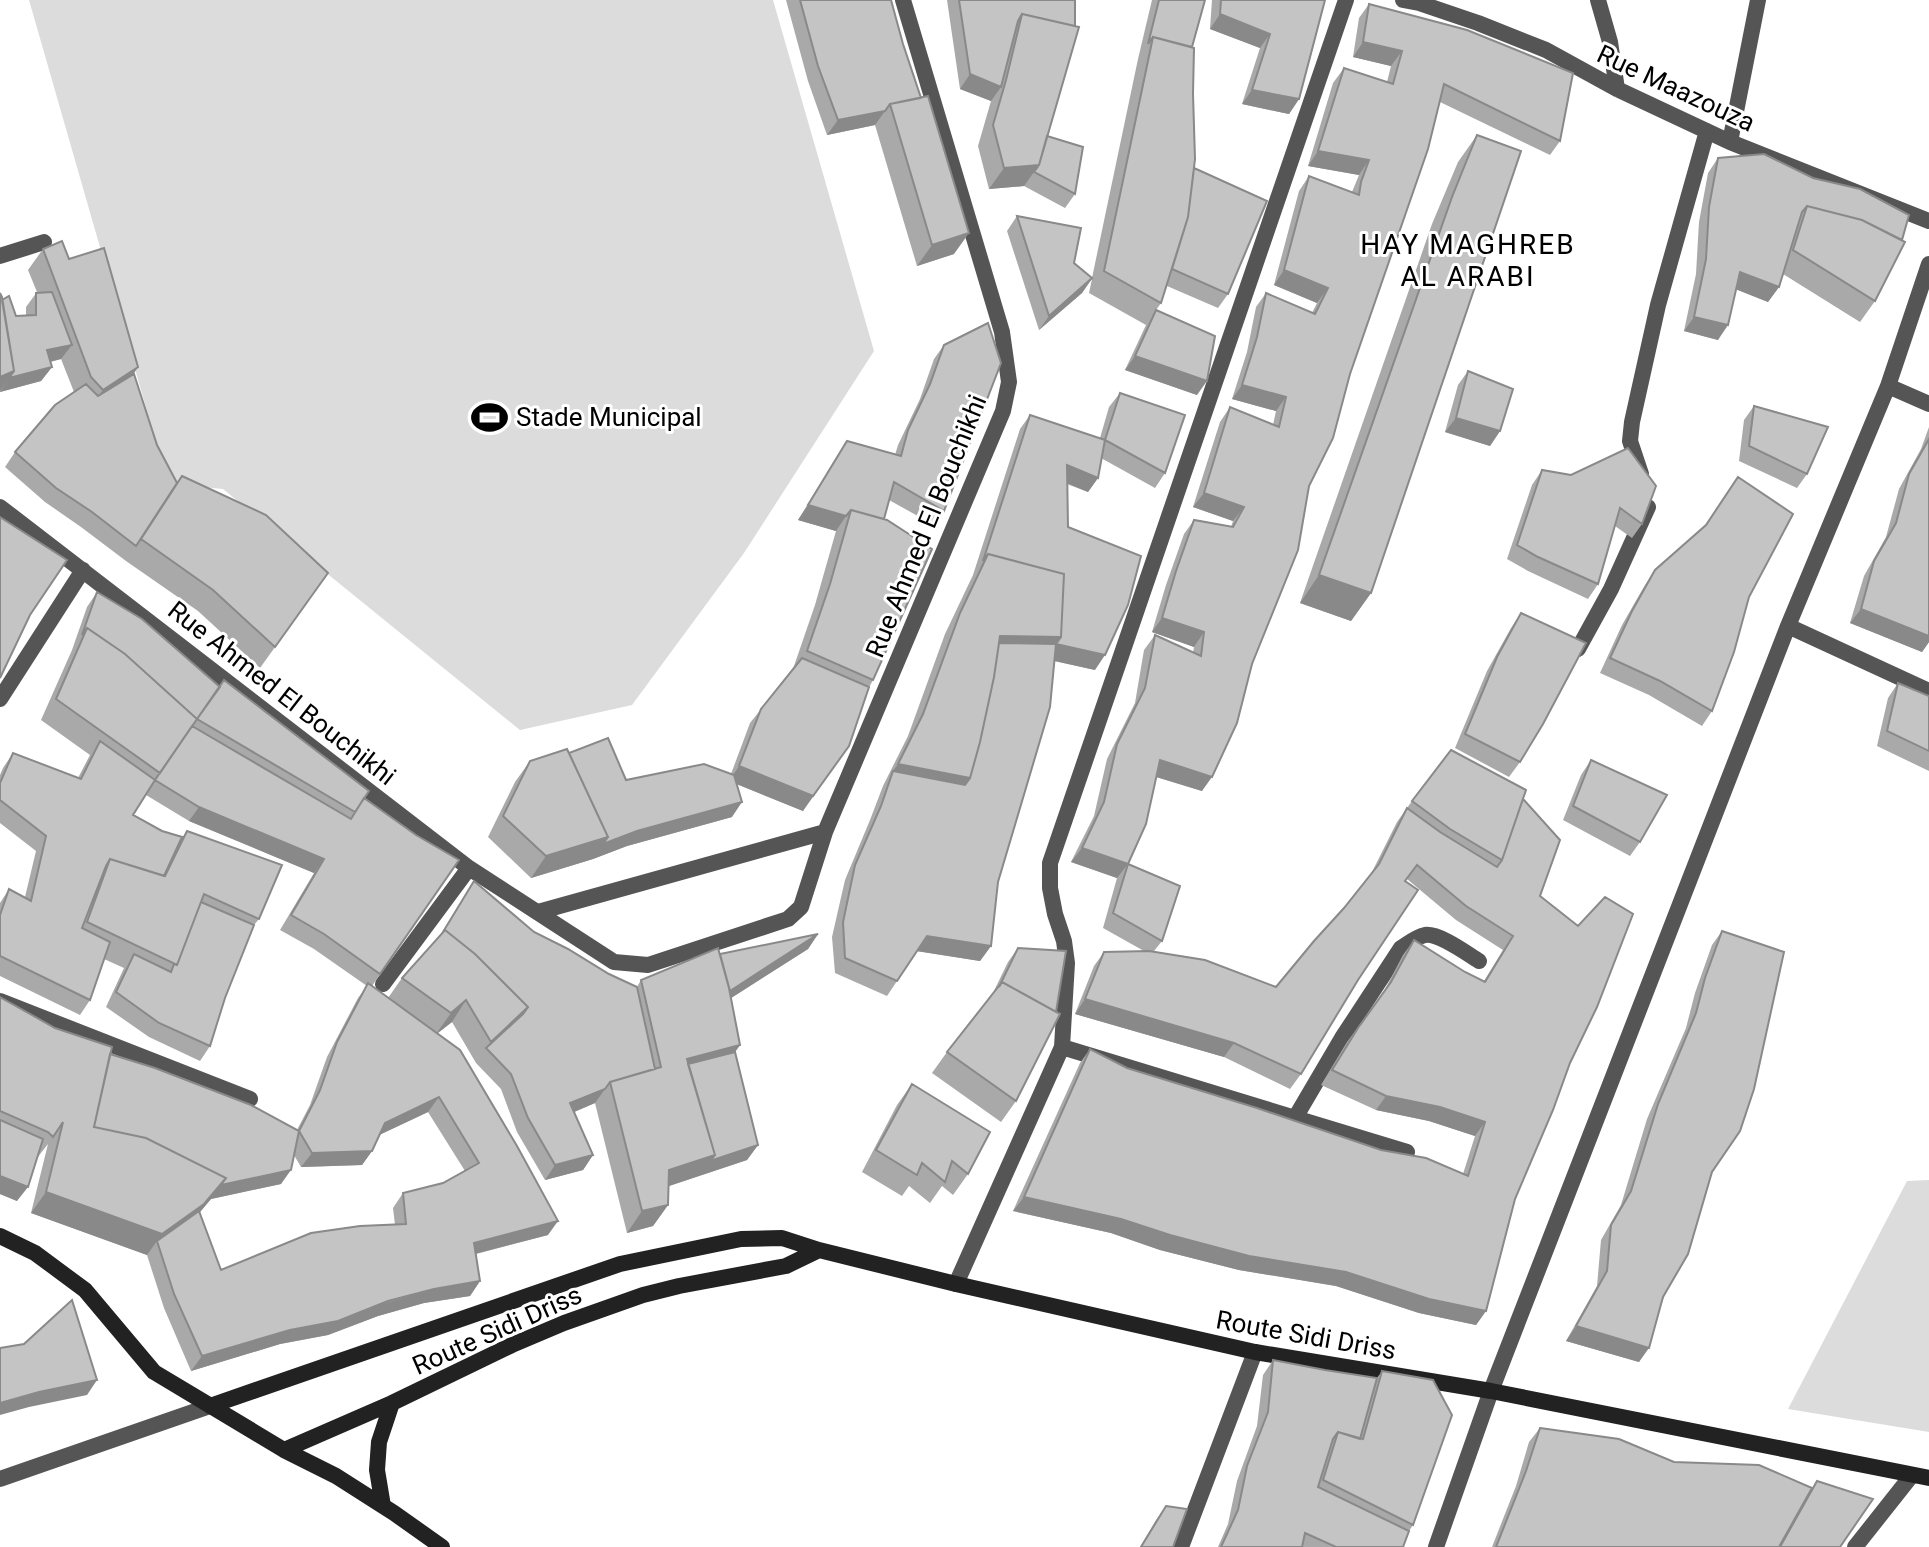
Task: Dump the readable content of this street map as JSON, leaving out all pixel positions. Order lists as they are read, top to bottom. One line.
{"streets":{"street":["Rue Maazouza","Rue Ahmed El Bouchikhi","Route Sidi Driss"]},"districts":["HAY MAGHREB AL ARABI"],"places":{"sports":["Stade Municipal"]}}
